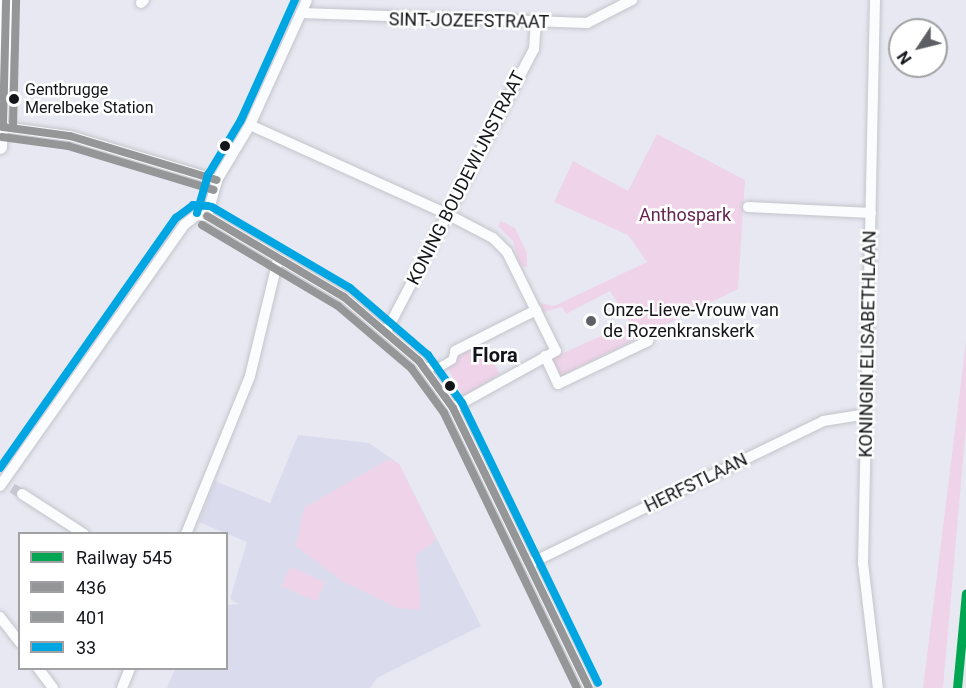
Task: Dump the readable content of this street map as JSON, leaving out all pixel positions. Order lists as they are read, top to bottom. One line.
{"streets":{"street":["SINT-JOZEFSTRAAT","KONING BOUDEWIJNSTRAAT","KONINGIN ELISABETHLAAN","HERFSTLAAN"]},"crossings":[["SINT-JOZEFSTRAAT","KONING BOUDEWIJNSTRAAT"],["KONINGIN ELISABETHLAAN","HERFSTLAAN"]],"districts":["Flora"],"parks":["Anthospark"],"places":["Gentbrugge Merelbeke Station","Onze-Lieve-Vrouw van de Rozenkranskerk"],"lines":["transit line 436","transit line 401","transit line 33","rail line 545"],"legend":["Railway 545","436","401","33"],"north":"bottom left"}
